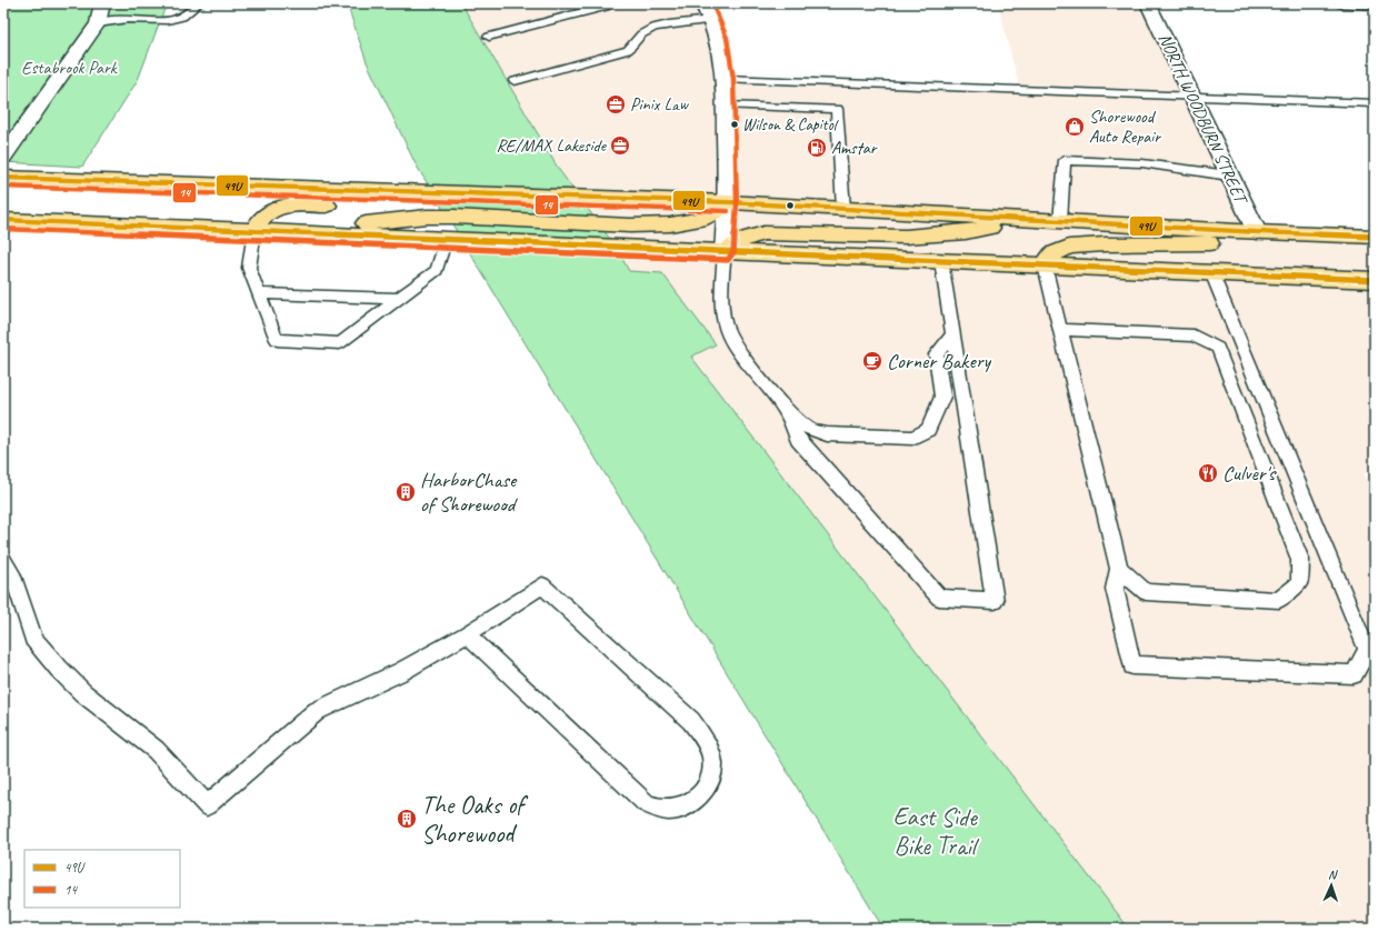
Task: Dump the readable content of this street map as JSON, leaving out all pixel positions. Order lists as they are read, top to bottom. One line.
{"streets":{"street":["NORTH WOODBURN STREET"]},"parks":["Estabrook Park","East Side Bike Trail"],"places":{"office":["Pinix Law","RE/MAX Lakeside"],"other":["Wilson & Capitol"],"shop":["Shorewood Auto Repair"],"fuel station":["Amstar"],"cafe":["Corner Bakery"],"restaurant":["Culver's"],"building":["HarborChase of Shorewood","The Oaks of Shorewood"]},"lines":["transit line 14","transit line 49U"],"legend":["49U","14"],"north":"top"}
